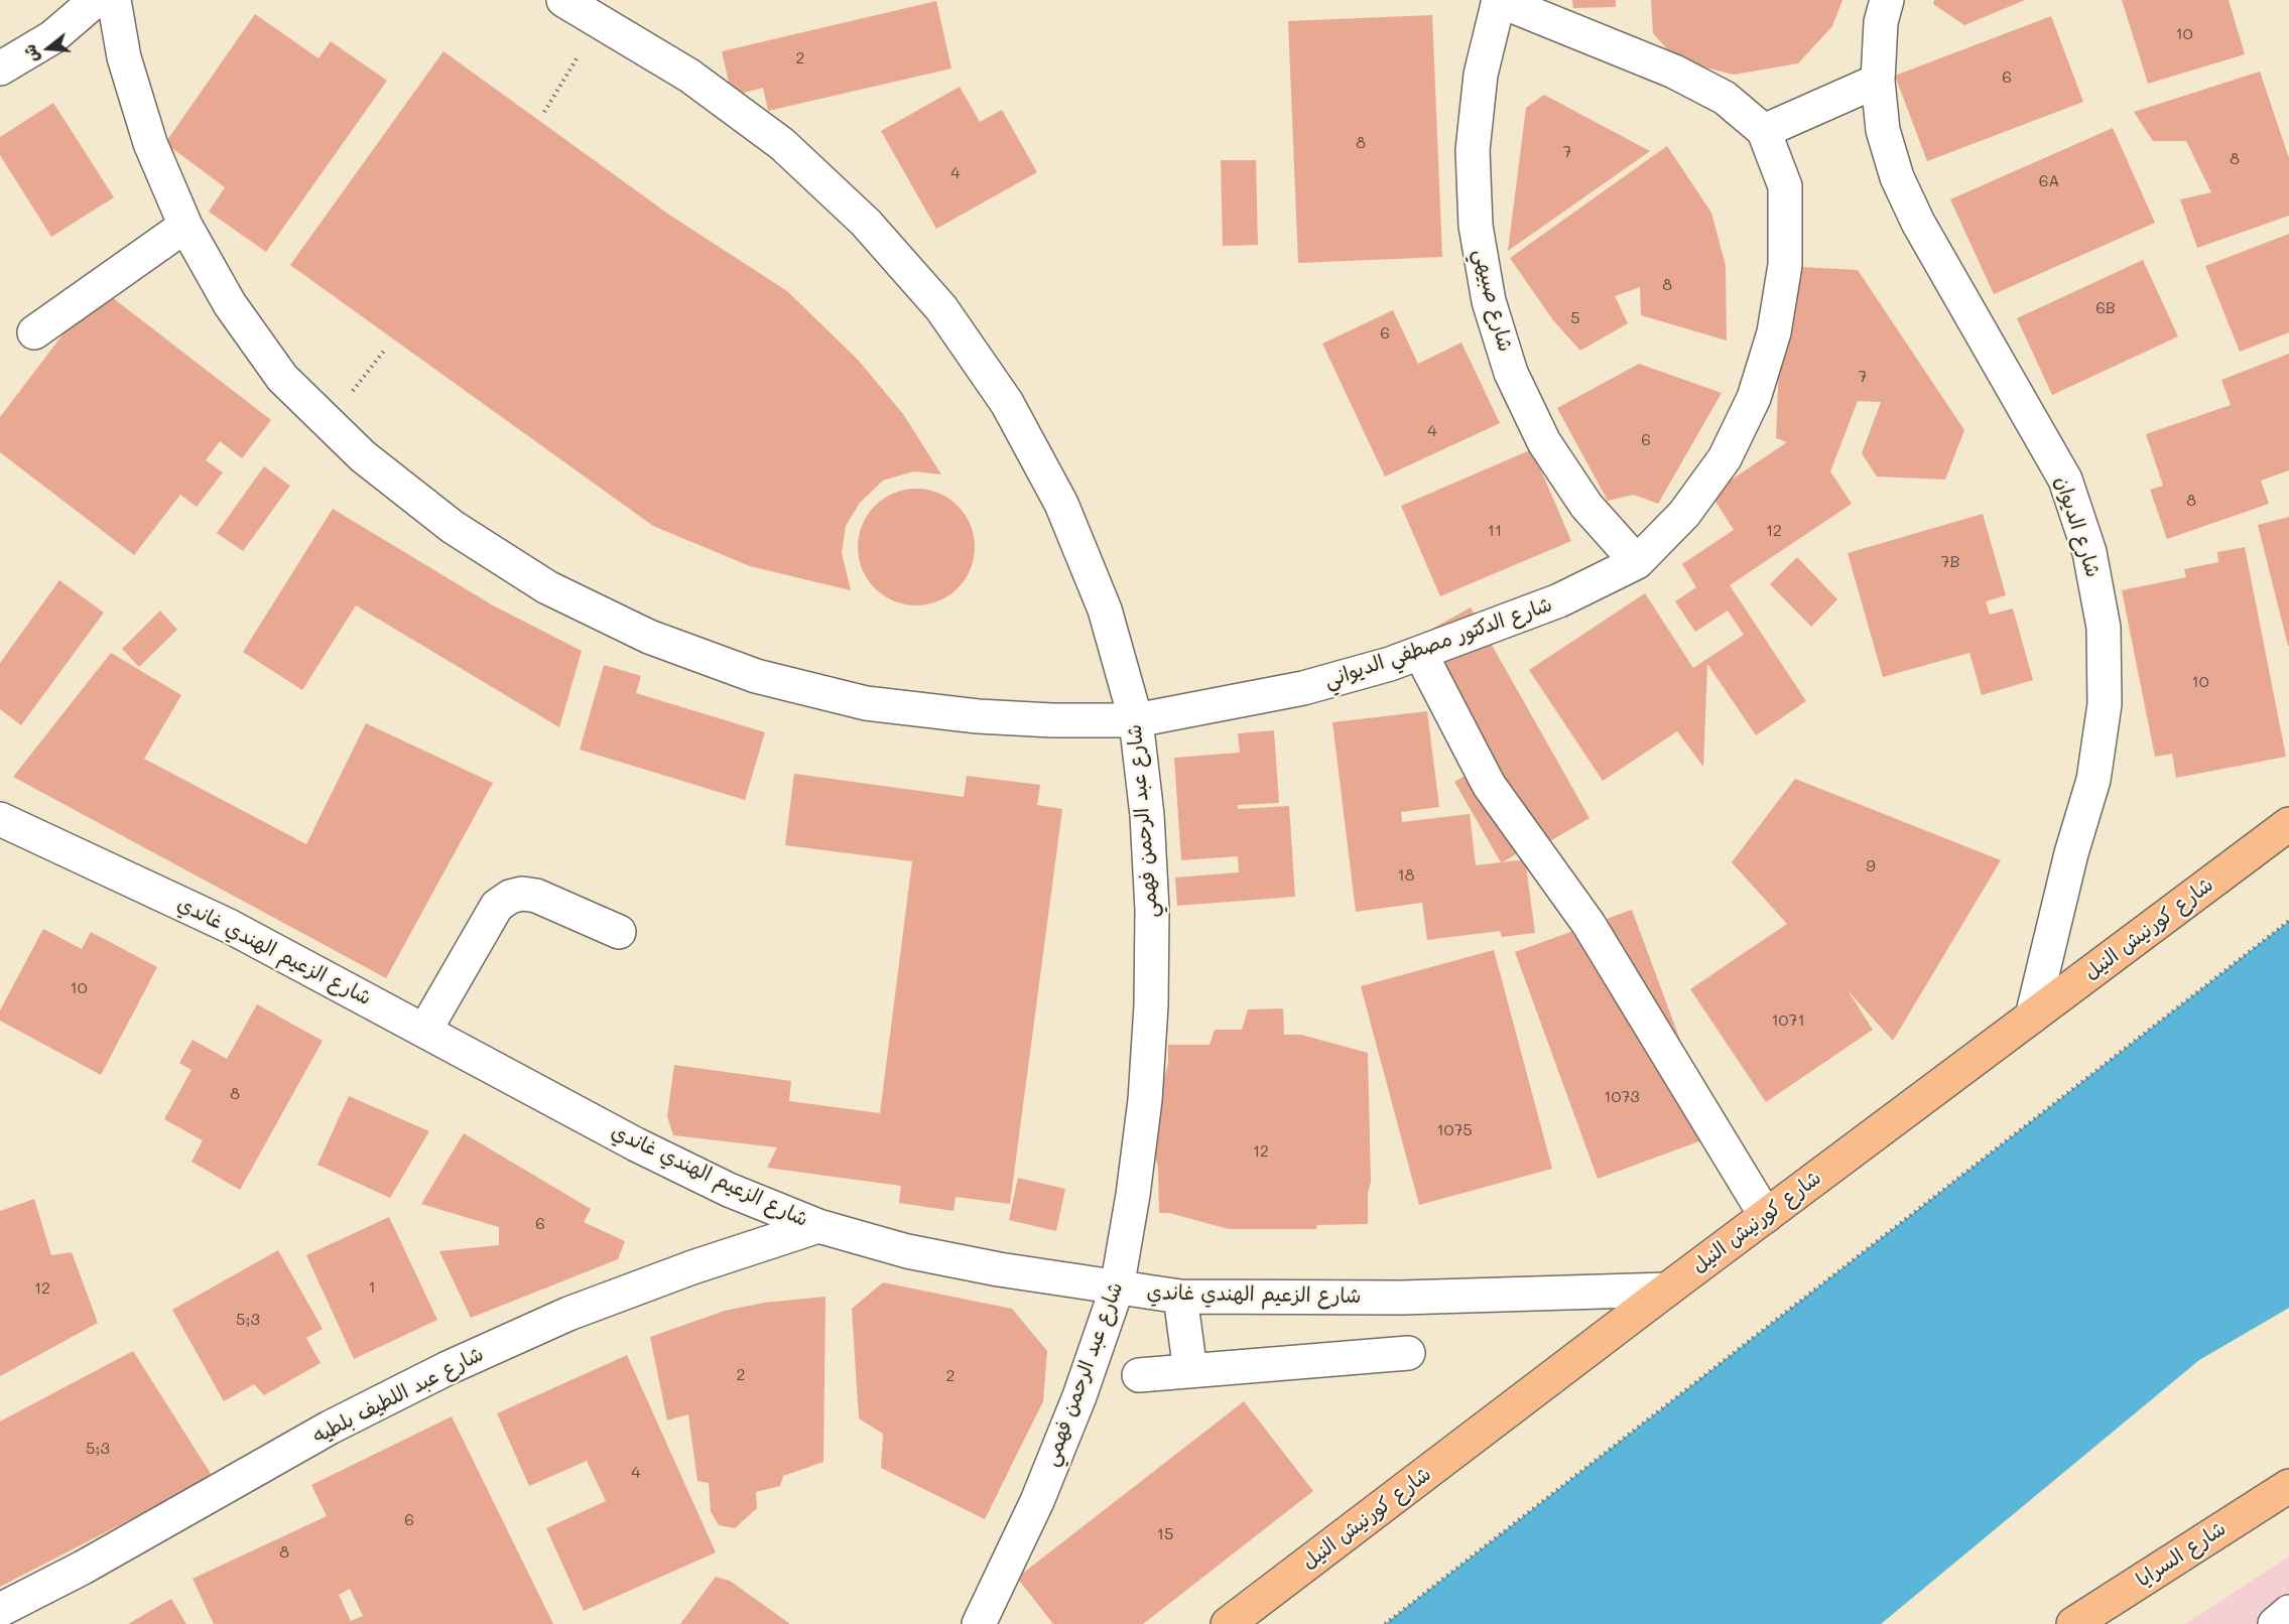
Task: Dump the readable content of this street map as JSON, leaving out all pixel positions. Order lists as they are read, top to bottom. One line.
{"streets":{"main road":["شارع كورنيش النيل","شارع السرايا"],"street":["شارع صبيهي","شارع الديوان","شارع الدكتور مصطفي الديواني","شارع عبد الرحمن فهمي","شارع الزعيم الهندي غاندي","شارع عبد اللطيف بلطيه"]},"crossings":[["شارع صبيهي","شارع الدكتور مصطفي الديواني"],["شارع الديوان","شارع كورنيش النيل"],["شارع الدكتور مصطفي الديواني","شارع عبد الرحمن فهمي"],["شارع عبد الرحمن فهمي","شارع الزعيم الهندي غاندي"],["شارع كورنيش النيل","شارع الزعيم الهندي غاندي"],["شارع الزعيم الهندي غاندي","شارع عبد اللطيف بلطيه"]],"house_numbers":["10","2","6","8","7","8","4","6A","8","6B","5","6","7","4","6","8","11","12","7B","10","9","18","10","1071","8","1073","1075","12","6","1","12","5;3","2","2","5;3","4","6","15","8"],"north":"left"}
